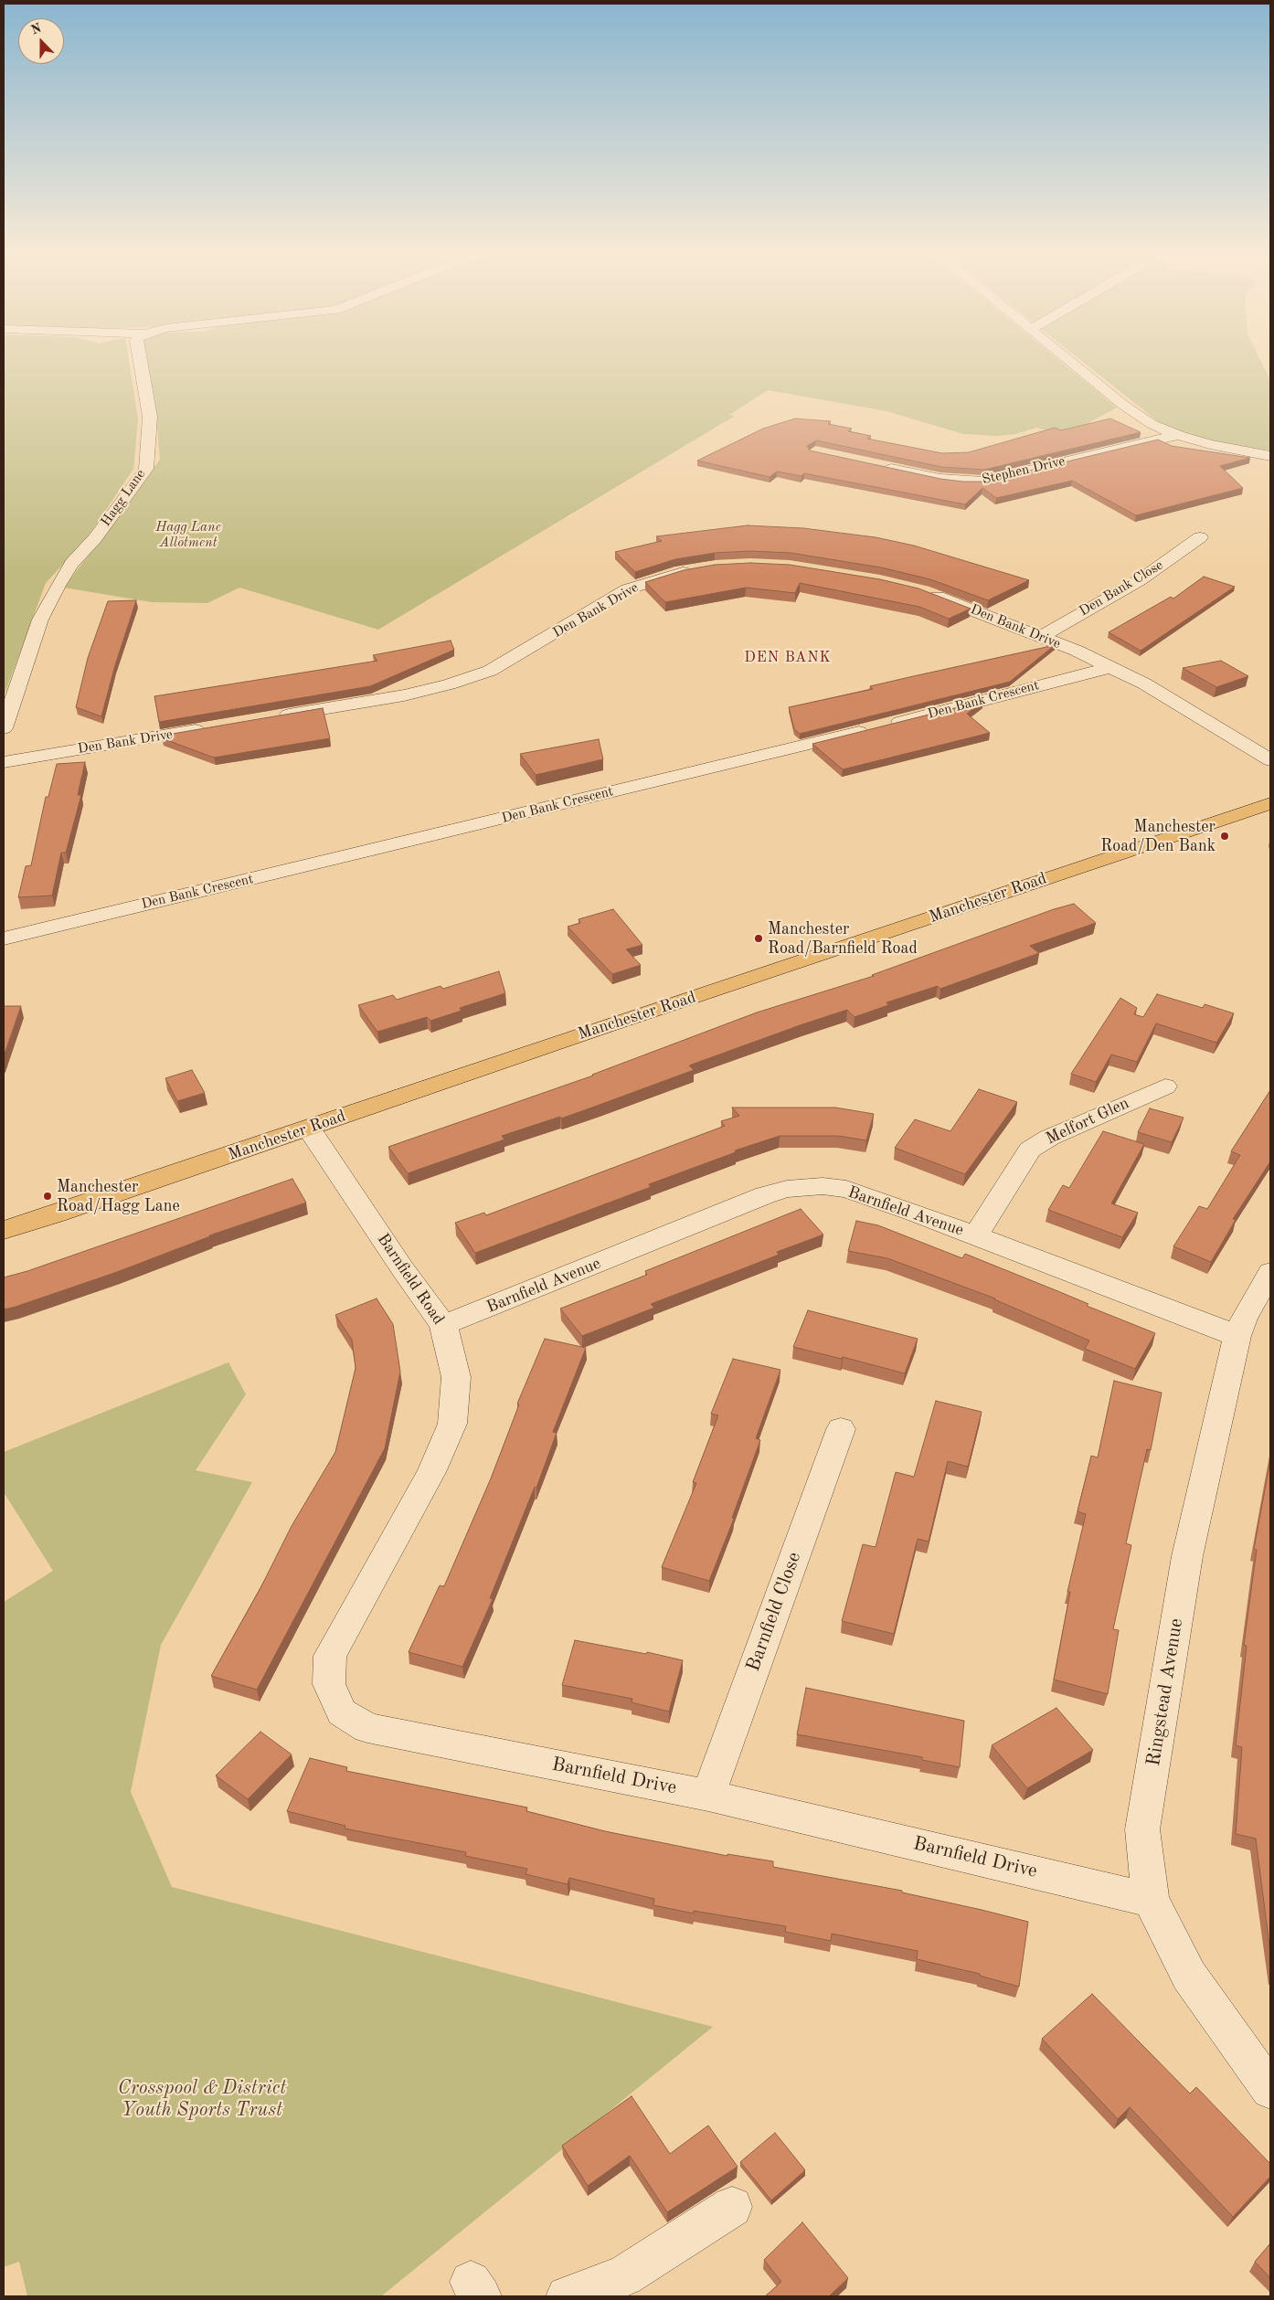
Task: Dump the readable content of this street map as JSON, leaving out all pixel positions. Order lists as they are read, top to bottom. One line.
{"streets":{"main road":["Manchester Road"],"street":["Stephen Drive","Hagg Lane","Den Bank Close","Den Bank Drive","Den Bank Crescent","Melfort Glen","Barnfield Avenue","Barnfield Road","Barnfield Close","Ringstead Avenue","Barnfield Drive"]},"crossings":[["Den Bank Close","Den Bank Drive"],["Den Bank Drive","Den Bank Crescent"],["Manchester Road","Barnfield Road"],["Melfort Glen","Barnfield Avenue"],["Barnfield Avenue","Barnfield Road"],["Barnfield Avenue","Ringstead Avenue"],["Barnfield Road","Barnfield Drive"],["Barnfield Close","Barnfield Drive"],["Ringstead Avenue","Barnfield Drive"]],"districts":["DEN BANK"],"parks":["Hagg Lane Allotment","Crosspool & District Youth Sports Trust"],"places":["Manchester Road/Den Bank","Manchester Road/Barnfield Road","Manchester Road/Hagg Lane"],"north":"top"}
